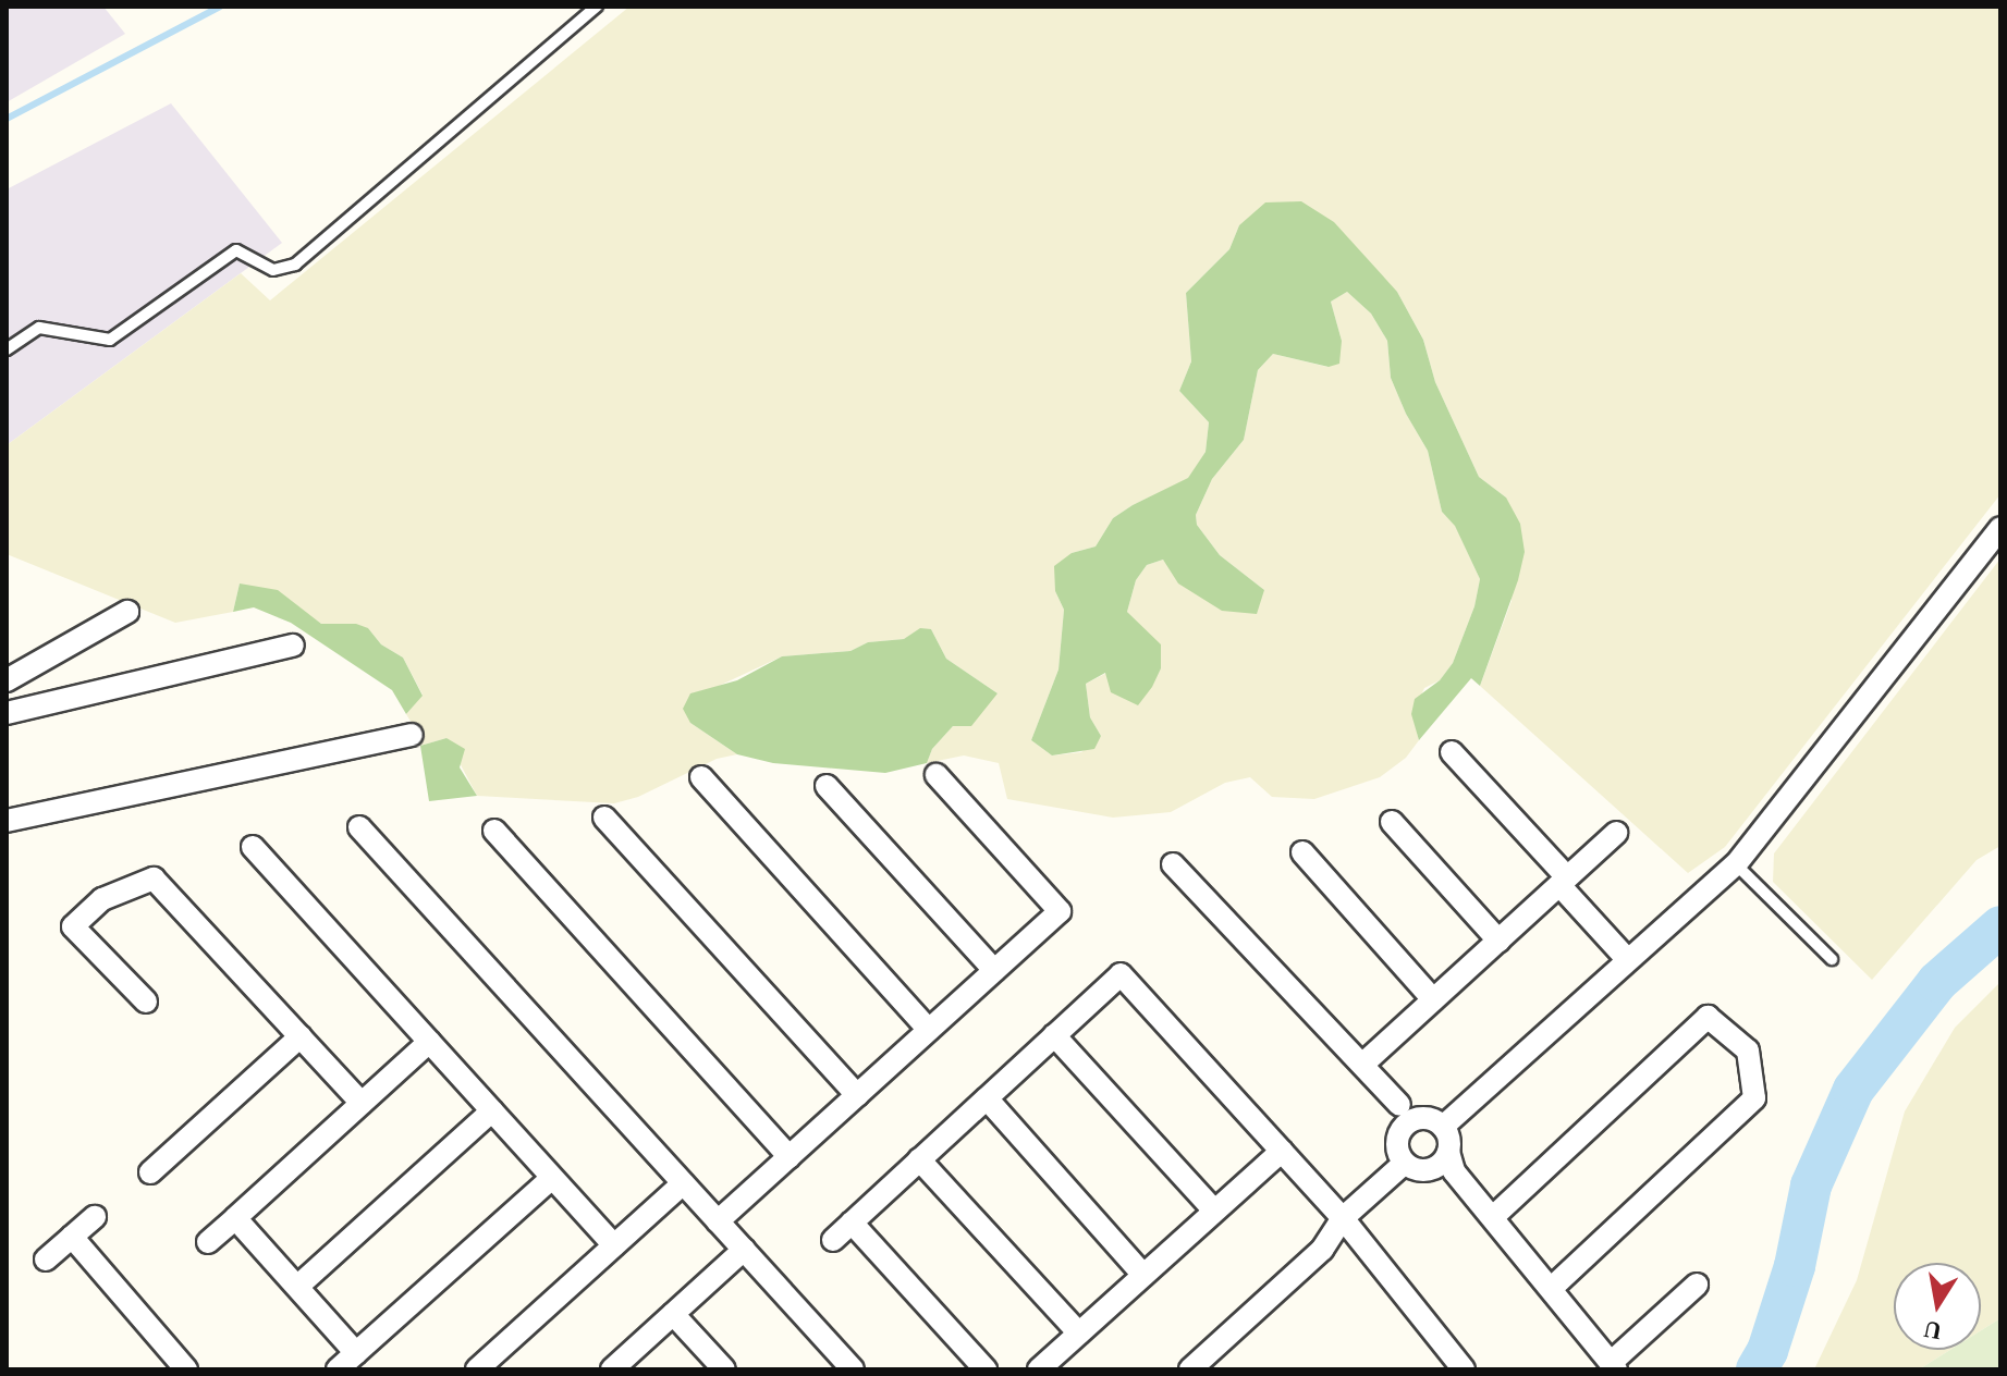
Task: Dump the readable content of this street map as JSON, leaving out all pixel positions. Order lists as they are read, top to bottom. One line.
{"north":"bottom"}
